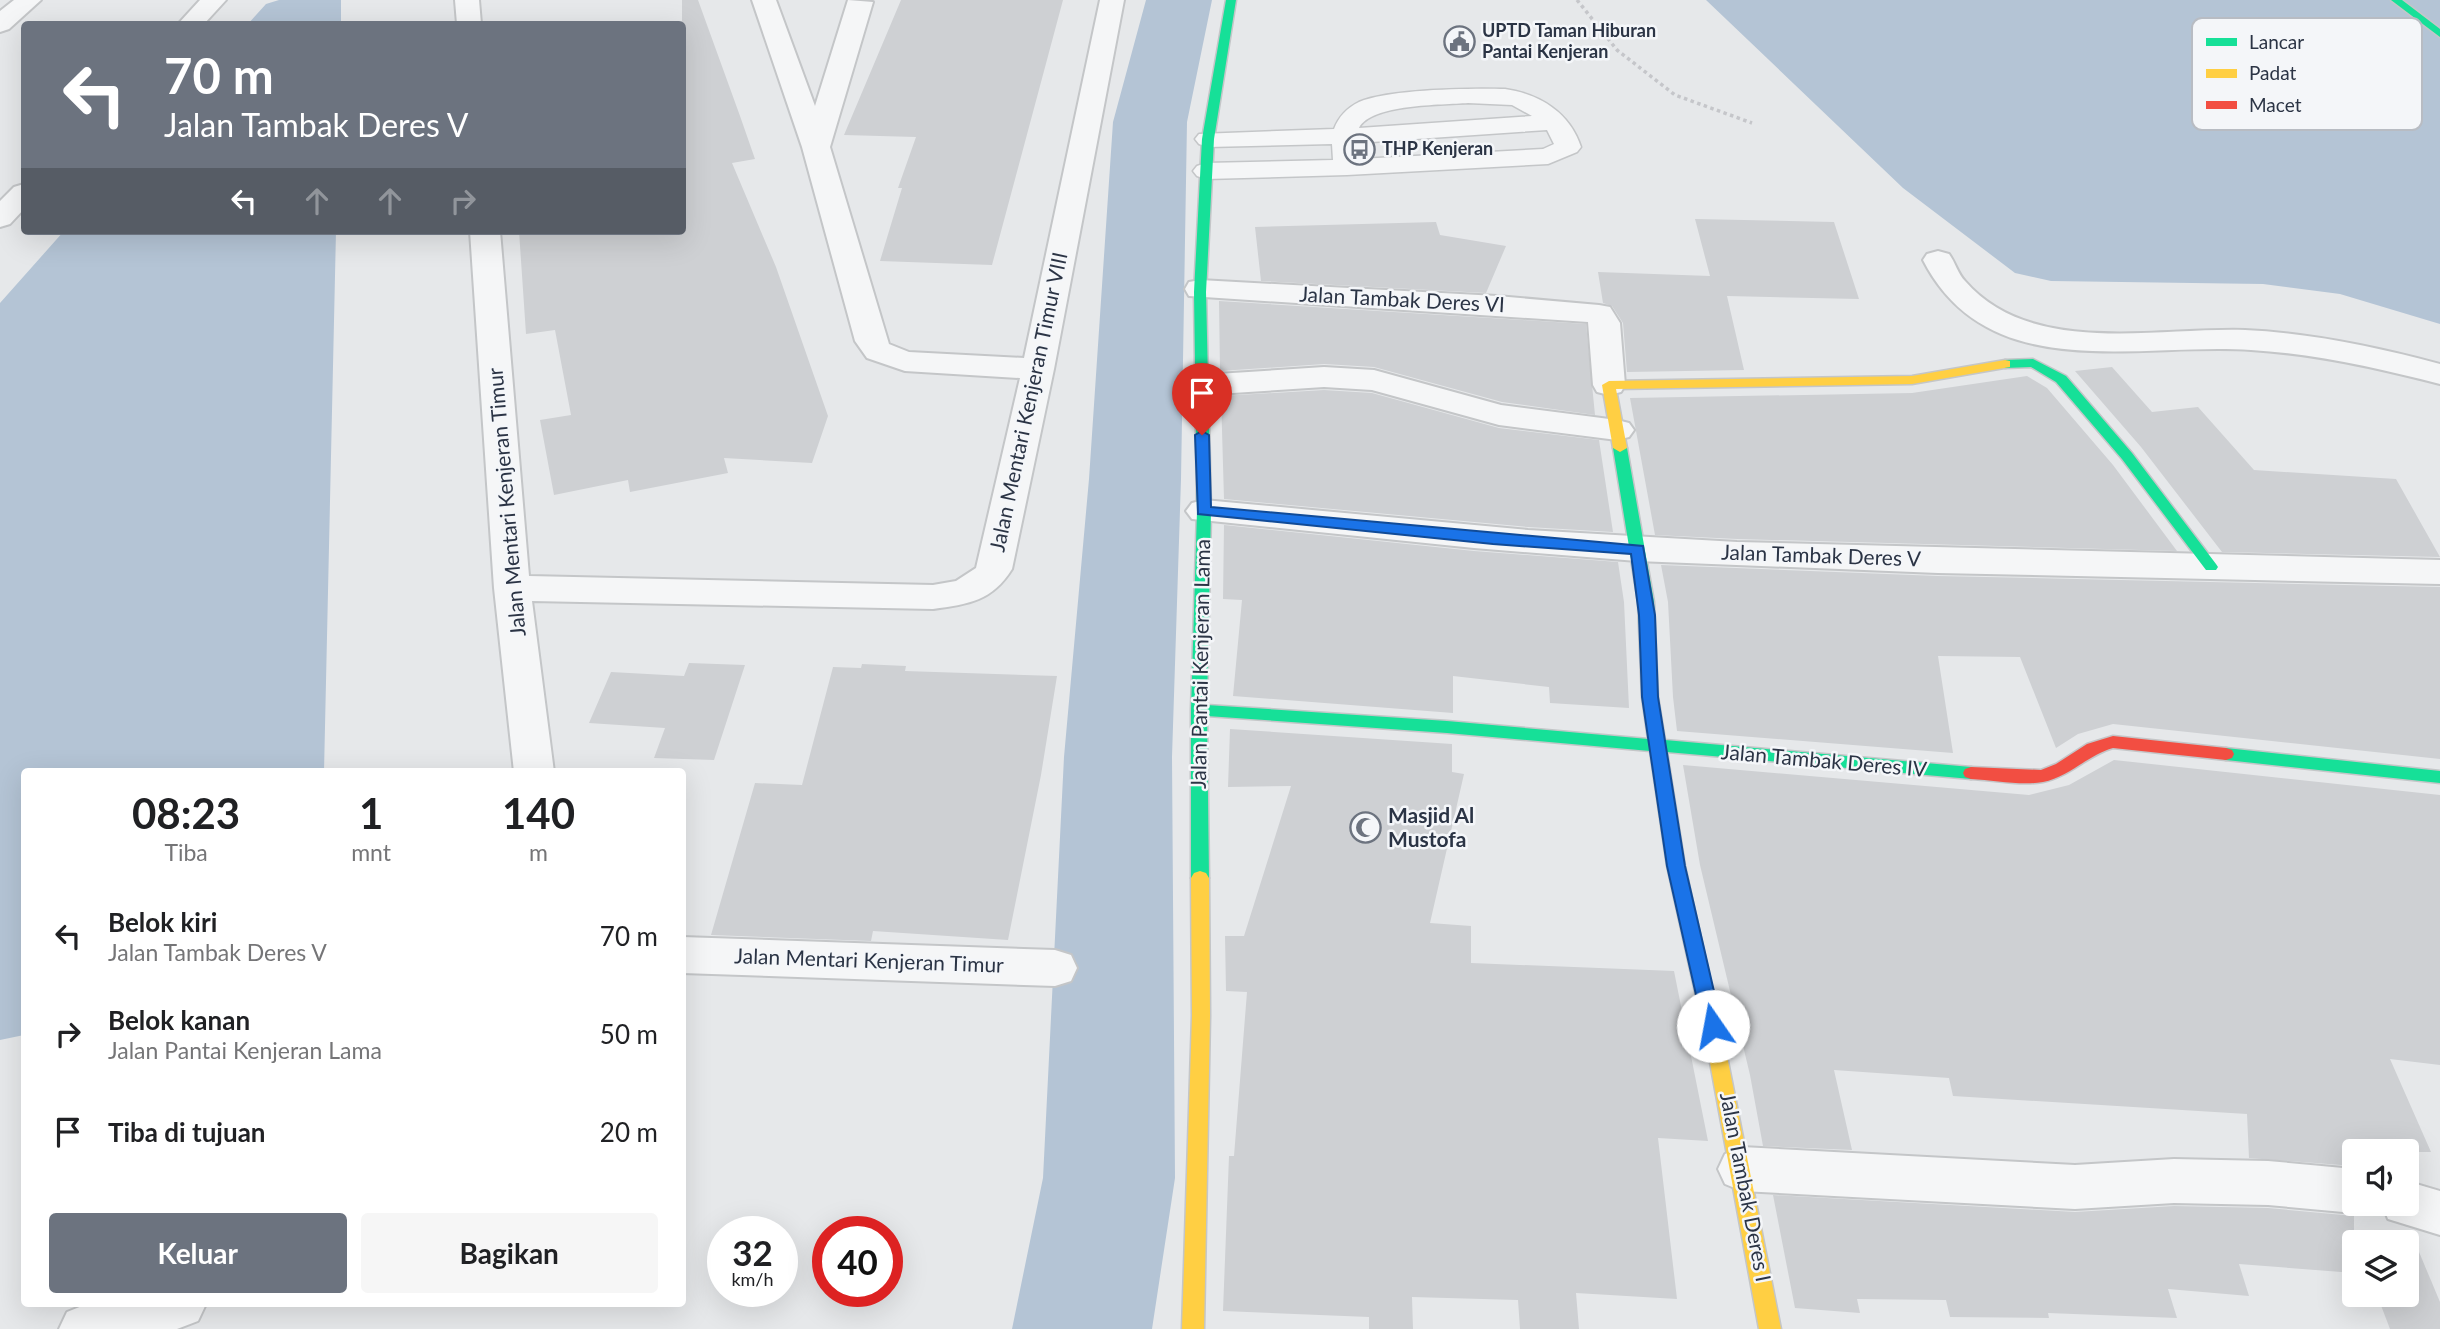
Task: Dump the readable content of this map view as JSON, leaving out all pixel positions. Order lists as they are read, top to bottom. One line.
{"streets":{"street":["Jalan Tambak Deres VI","Jalan Mentari Kenjeran Timur VIII","Jalan Mentari Kenjeran Timur","Jalan Tambak Deres V","Jalan Pantai Kenjeran Lama","Jalan Tambak Deres IV","Jalan Tambak Deres I"]},"crossings":[["Jalan Tambak Deres VI","Jalan Pantai Kenjeran Lama"],["Jalan Tambak Deres VI","Jalan Tambak Deres I"],["Jalan Mentari Kenjeran Timur VIII","Jalan Mentari Kenjeran Timur"],["Jalan Tambak Deres V","Jalan Pantai Kenjeran Lama"],["Jalan Tambak Deres V","Jalan Tambak Deres I"],["Jalan Pantai Kenjeran Lama","Jalan Tambak Deres IV"],["Jalan Tambak Deres IV","Jalan Tambak Deres I"]],"places":{"public building":["UPTD Taman Hiburan Pantai Kenjeran"],"bus stop":["THP Kenjeran"],"mosque":["Masjid Al Mustofa"]},"legend":["Lancar","Padat","Macet"],"page":{"turn":["70 m","Jalan Tambak Deres V"],"eta":["08:23","Tiba","1","mnt","140","m"],"list":[{"name":"Belok kiri","note":"Jalan Tambak Deres V","value":"70 m"},{"name":"Belok kanan","note":"Jalan Pantai Kenjeran Lama","value":"50 m"},{"name":"Tiba di tujuan","value":"20 m"}],"buttons":["Keluar","Bagikan"],"speed":"32 km/h","limit":"40"}}
